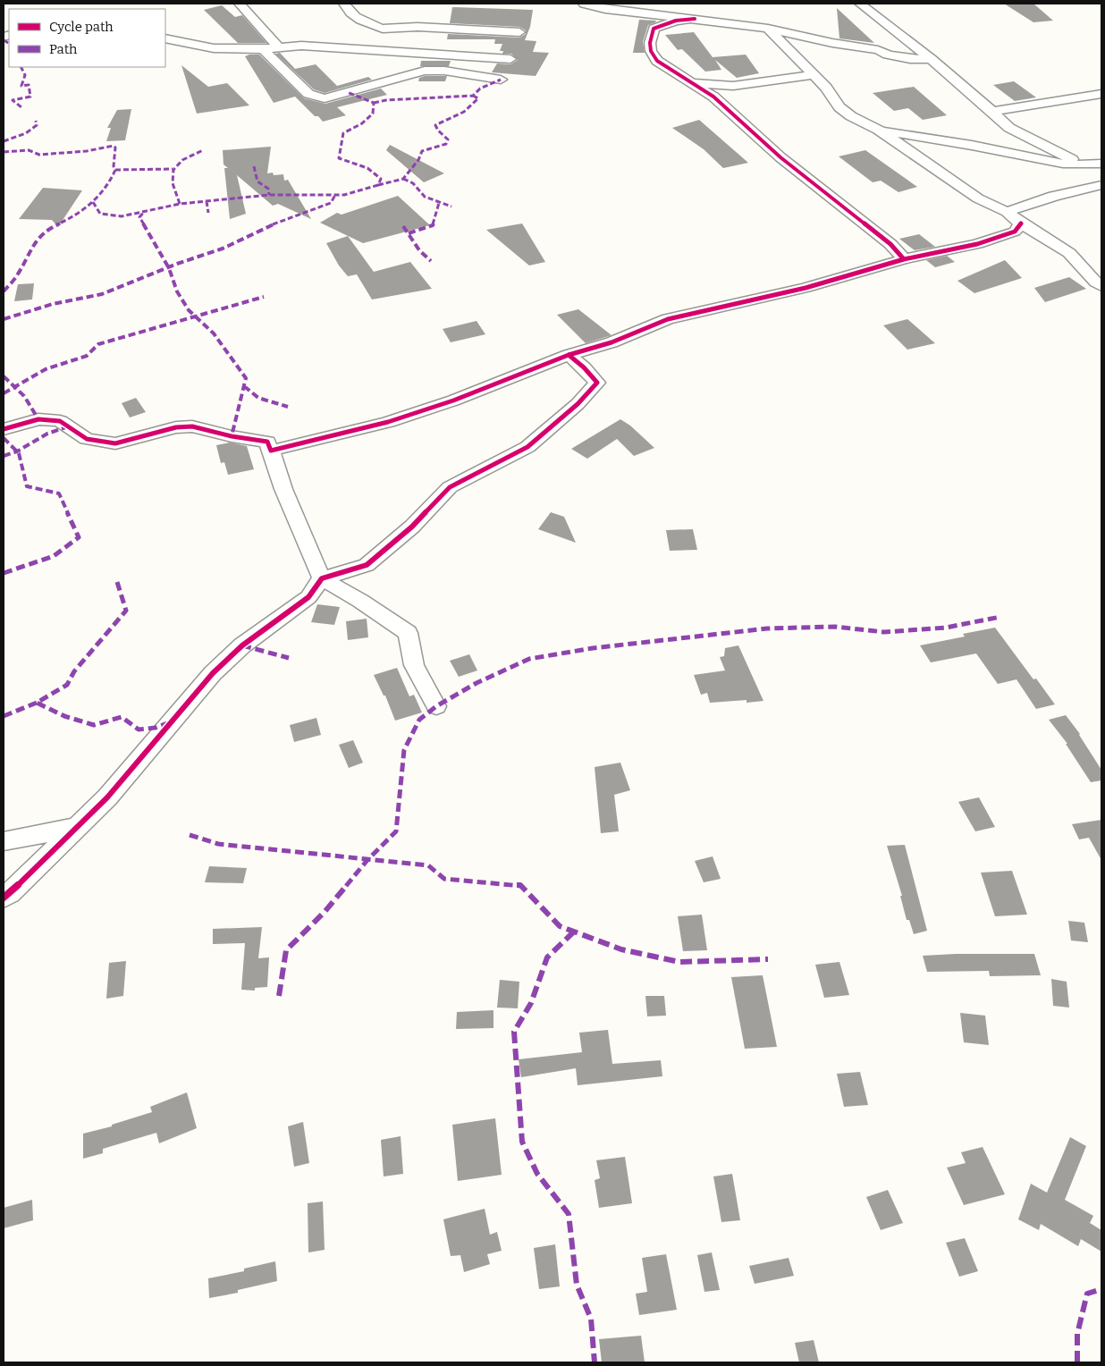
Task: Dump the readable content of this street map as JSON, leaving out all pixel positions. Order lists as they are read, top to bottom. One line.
{"legend":["Cycle path","Path"]}
